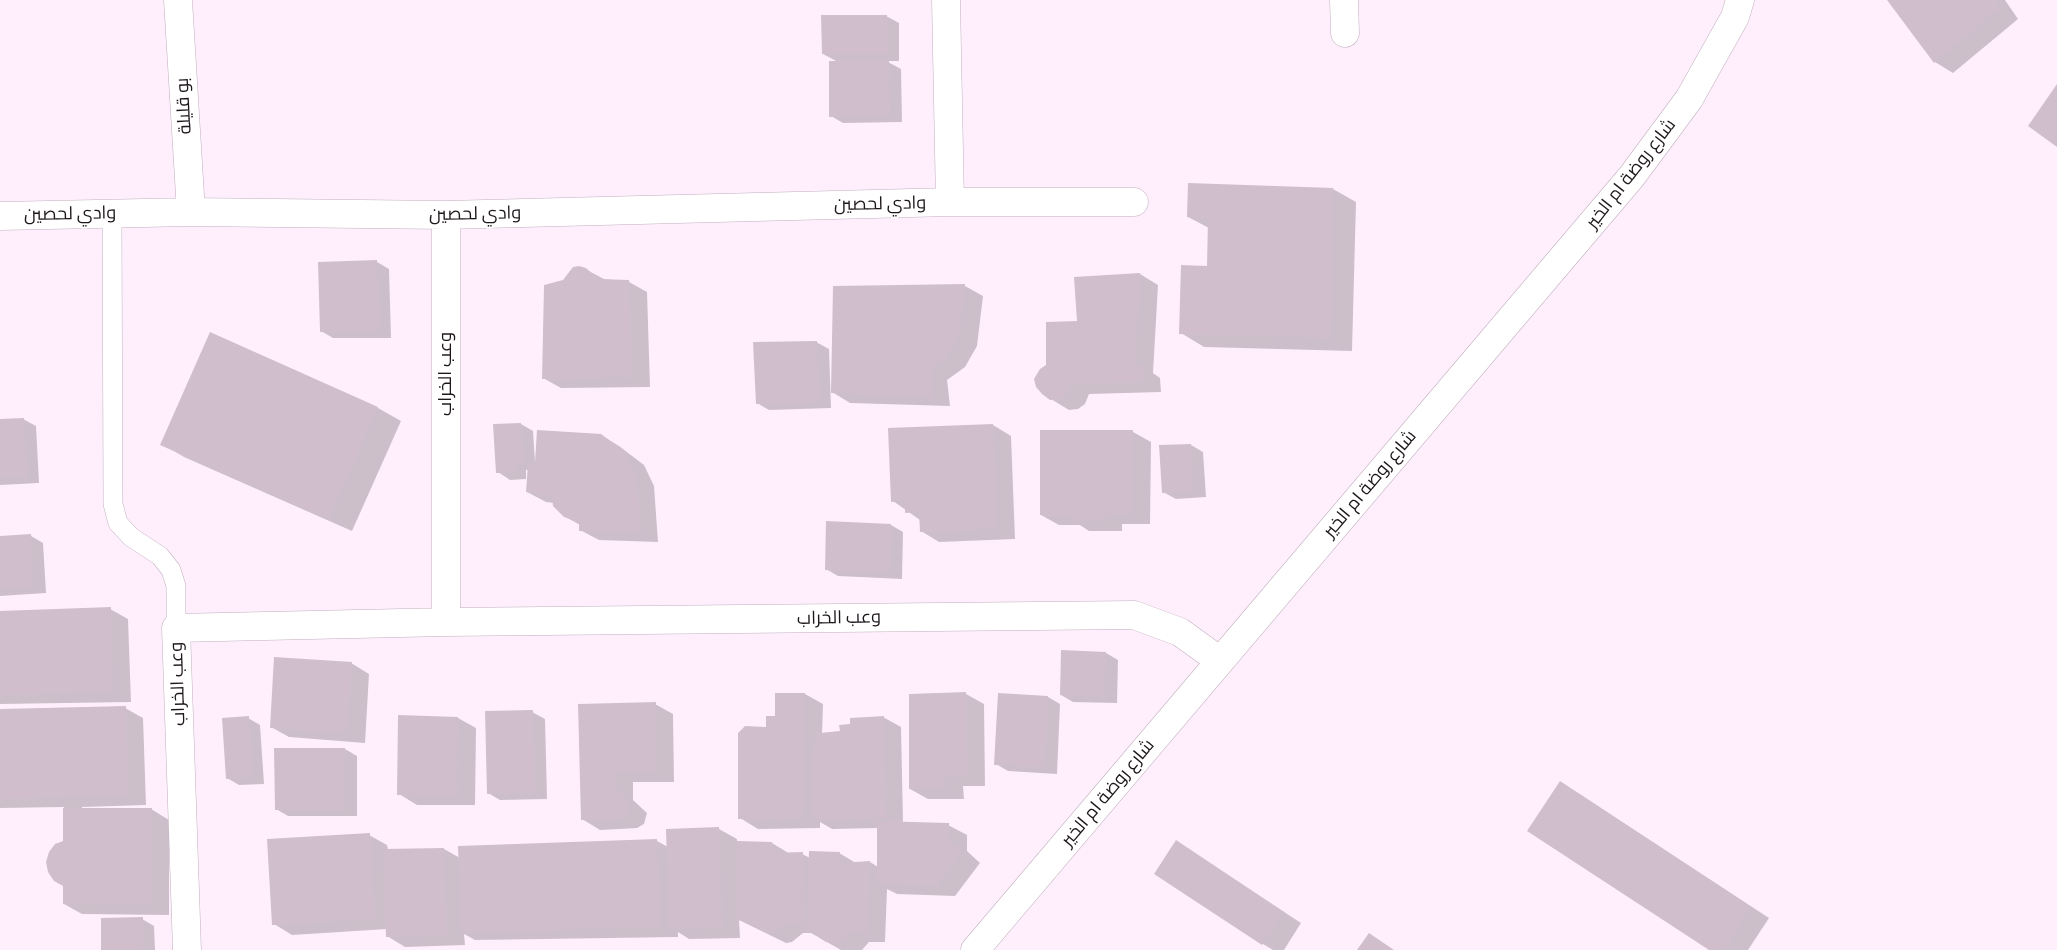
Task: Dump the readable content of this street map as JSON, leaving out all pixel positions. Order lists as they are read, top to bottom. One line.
{"streets":{"street":["بو قليلة","شارع روضة ام الخير","وادي لحصين","وعب الخراب"]},"crossings":[["بو قليلة","وادي لحصين"],["شارع روضة ام الخير","وعب الخراب"],["وادي لحصين","وعب الخراب"]]}
